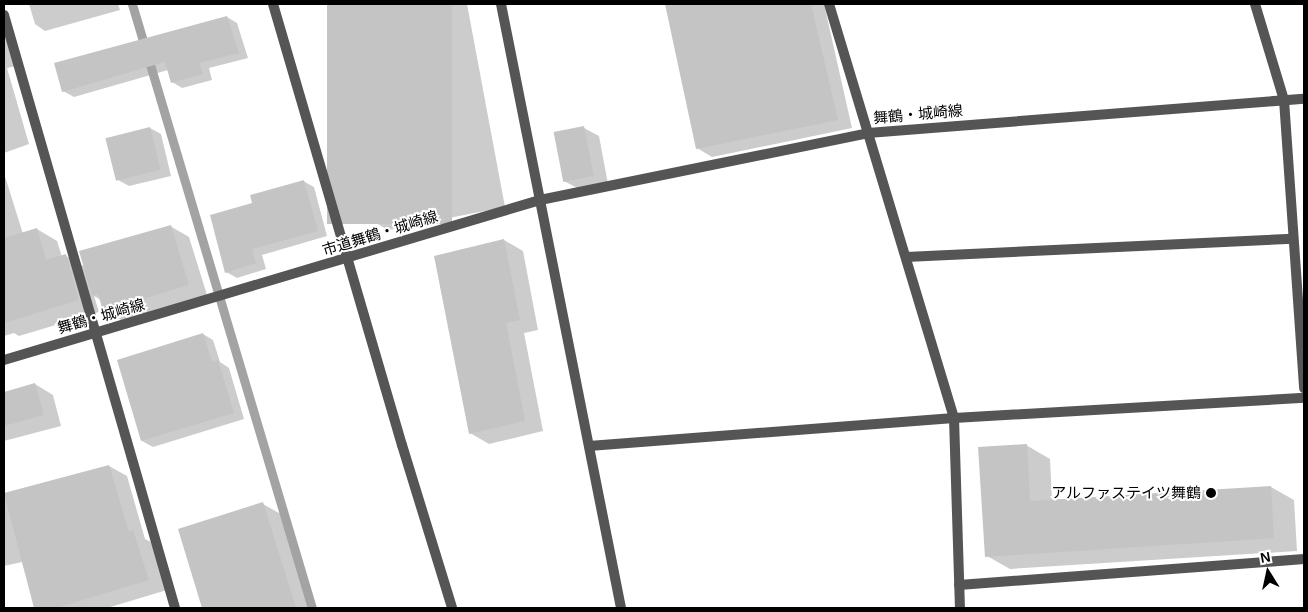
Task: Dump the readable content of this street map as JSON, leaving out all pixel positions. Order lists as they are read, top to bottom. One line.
{"streets":{"street":["舞鶴・城崎線","市道舞鶴・城崎線"]},"crossings":[["舞鶴・城崎線","市道舞鶴・城崎線"]],"places":["アルファステイツ舞鶴"],"north":"top"}
